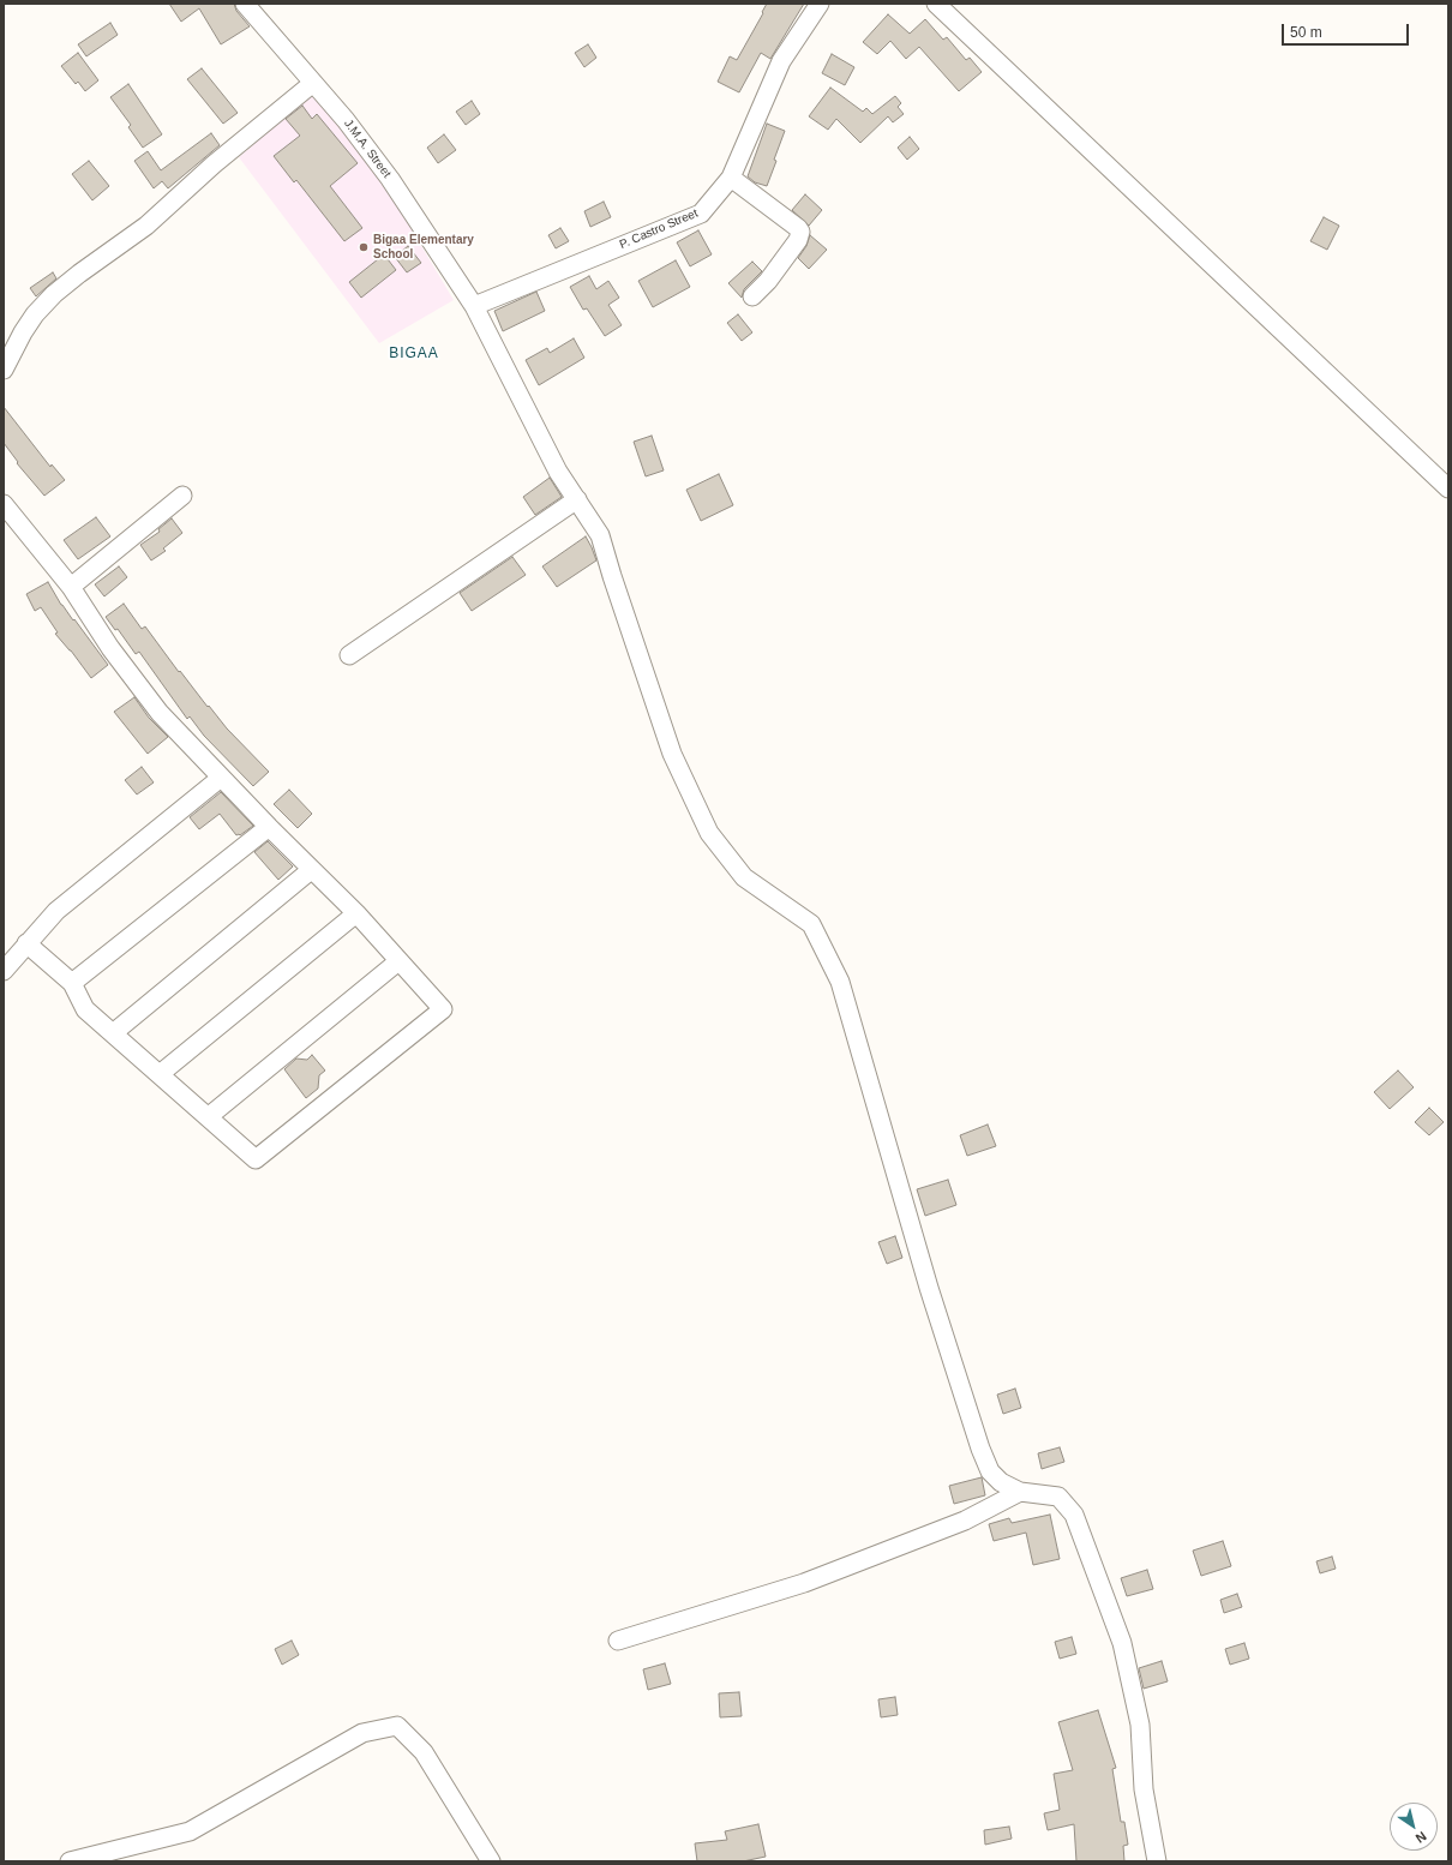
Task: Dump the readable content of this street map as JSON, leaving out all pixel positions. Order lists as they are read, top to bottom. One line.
{"streets":{"street":["J.M.A. Street","P. Castro Street"]},"crossings":[["J.M.A. Street","P. Castro Street"]],"districts":["BIGAA"],"places":["Bigaa Elementary School"],"scale_bar":"50 m","north":"bottom right"}
